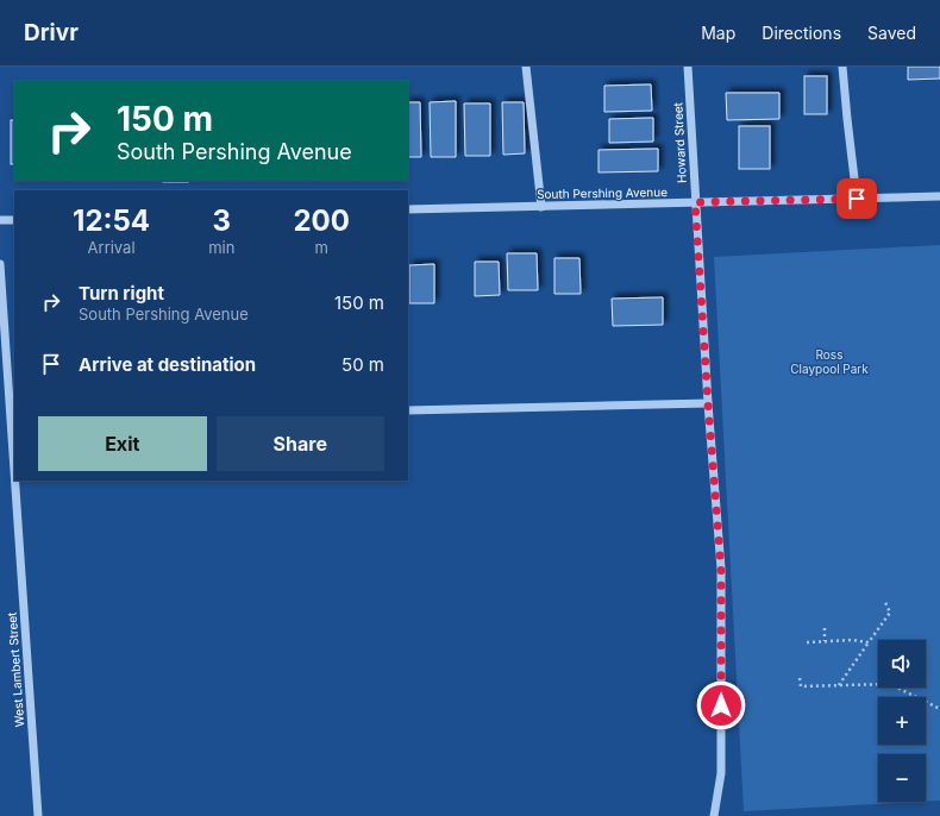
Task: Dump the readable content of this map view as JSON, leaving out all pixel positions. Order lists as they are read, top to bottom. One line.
{"streets":{"street":["Howard Street","South Pershing Avenue","West Lambert Street"]},"crossings":[["Howard Street","South Pershing Avenue"]],"parks":["Ross Claypool Park"],"page":{"header":"Drivr","nav":["Map","Directions","Saved"],"turn":["150 m","South Pershing Avenue"],"eta":["12:54","Arrival","3","min","200","m"],"list":[{"name":"Turn right","note":"South Pershing Avenue","value":"150 m"},{"name":"Arrive at destination","value":"50 m"}],"buttons":["Exit","Share"],"map_buttons":["+","−"]}}
